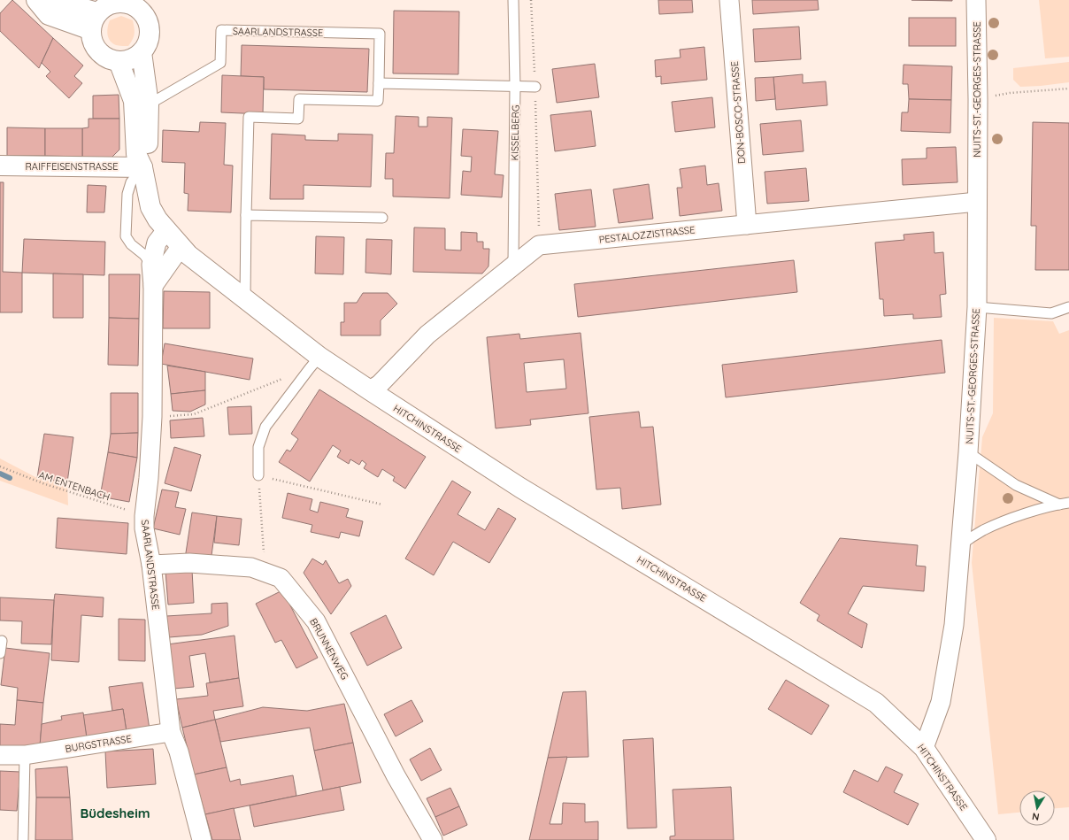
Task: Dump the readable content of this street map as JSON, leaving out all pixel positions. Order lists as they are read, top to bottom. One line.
{"streets":{"main road":["RAIFFEISENSTRASSE","HITCHINSTRASSE"],"street":["SAARLANDSTRASSE","NUITS-ST.-GEORGES-STRASSE","DON-BOSCO-STRASSE","PESTALOZZISTRASSE","BRUNNENWEG","BURGSTRASSE"],"lane":["KISSELBERG"],"path":["AM ENTENBACH"]},"crossings":[["SAARLANDSTRASSE","AM ENTENBACH"],["SAARLANDSTRASSE","BRUNNENWEG"],["SAARLANDSTRASSE","BURGSTRASSE"],["NUITS-ST.-GEORGES-STRASSE","PESTALOZZISTRASSE"],["NUITS-ST.-GEORGES-STRASSE","HITCHINSTRASSE"],["DON-BOSCO-STRASSE","PESTALOZZISTRASSE"],["KISSELBERG","PESTALOZZISTRASSE"]],"districts":["Büdesheim"],"north":"bottom"}
